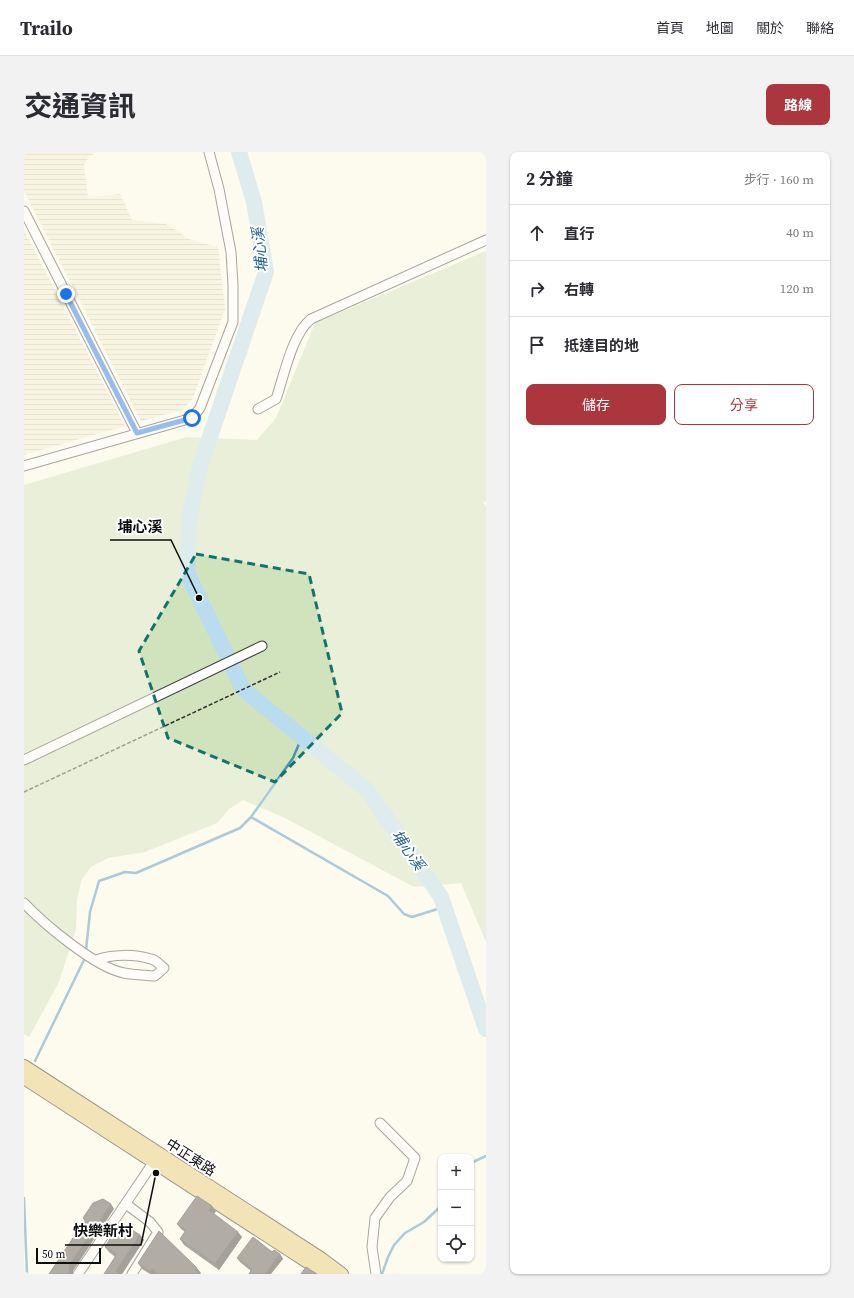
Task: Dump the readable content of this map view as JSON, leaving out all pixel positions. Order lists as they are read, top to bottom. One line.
{"streets":{"main road":["中正東路"]},"water":["埔心溪"],"places":["埔心溪","快樂新村"],"scale_bar":"50 m","page":{"header":"Trailo","nav":["首頁","地圖","關於","聯絡"],"title":"交通資訊","buttons":["路線",["儲存","分享"]],"heading":["2 分鐘","步行 · 160 m"],"list":[["直行","40 m"],["右轉","120 m"],"抵達目的地"],"map_buttons":["+","−"],"scale":"50 m"}}
